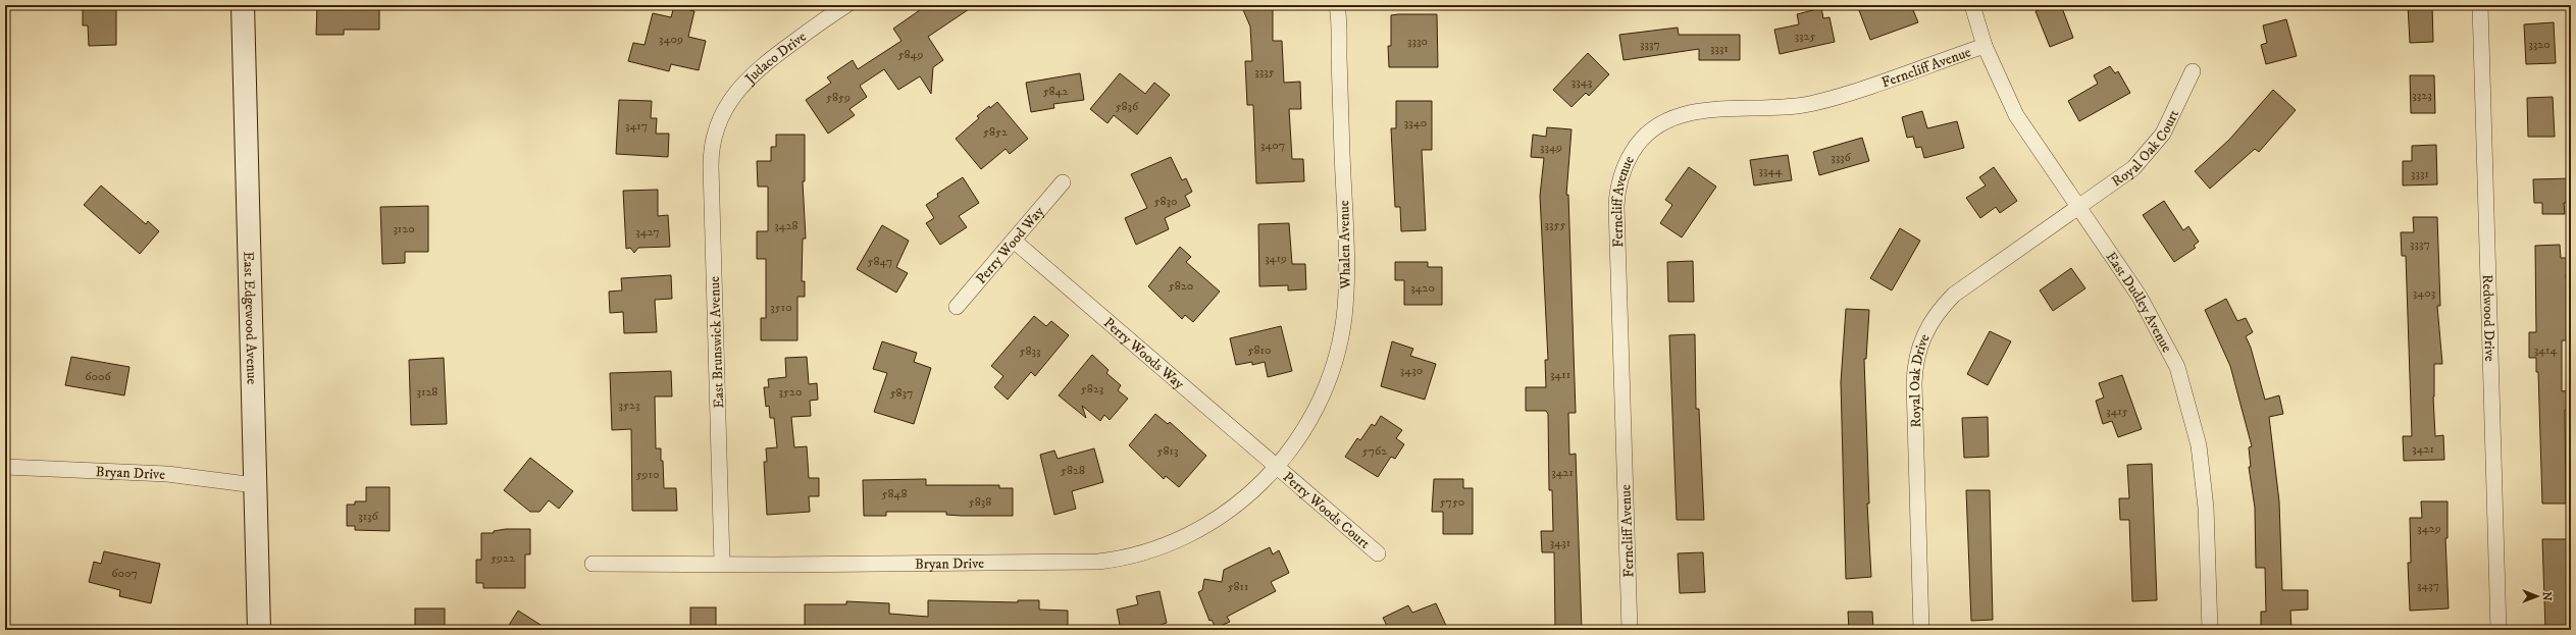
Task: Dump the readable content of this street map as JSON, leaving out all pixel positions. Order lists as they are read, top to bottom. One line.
{"streets":{"main road":["East Edgewood Avenue"],"street":["Judaco Drive","Ferncliff Avenue","Royal Oak Court","Perry Wood Way","Whalen Avenue","East Dudley Avenue","Redwood Drive","East Brunswick Avenue","Perry Woods Way","Royal Oak Drive","Bryan Drive","Perry Woods Court"]},"crossings":[["Judaco Drive","East Brunswick Avenue"],["Ferncliff Avenue","East Dudley Avenue"],["Royal Oak Court","East Dudley Avenue"],["Royal Oak Court","Royal Oak Drive"],["Perry Wood Way","Perry Woods Way"],["Whalen Avenue","Perry Woods Way"],["Whalen Avenue","Bryan Drive"],["Whalen Avenue","Perry Woods Court"],["East Dudley Avenue","Royal Oak Drive"],["East Edgewood Avenue","Bryan Drive"],["East Brunswick Avenue","Bryan Drive"],["Perry Woods Way","Bryan Drive"],["Perry Woods Way","Perry Woods Court"],["Bryan Drive","Perry Woods Court"]],"house_numbers":["3325","3409","3330","3337","3320","3331","5849","3335","3343","5842","3323","5859","5836","3340","3417","5852","3407","3349","3336","3344","3331","5830","3355","3428","3120","3427","3337","3419","5847","5820","3420","3403","3510","5810","3414","5833","3430","3411","6006","5823","3128","3520","5837","3523","3415","3421","5813","5762","5828","3421","5910","5848","5838","5750","3136","3429","3431","5922","6007","3437","5811"],"north":"right"}
